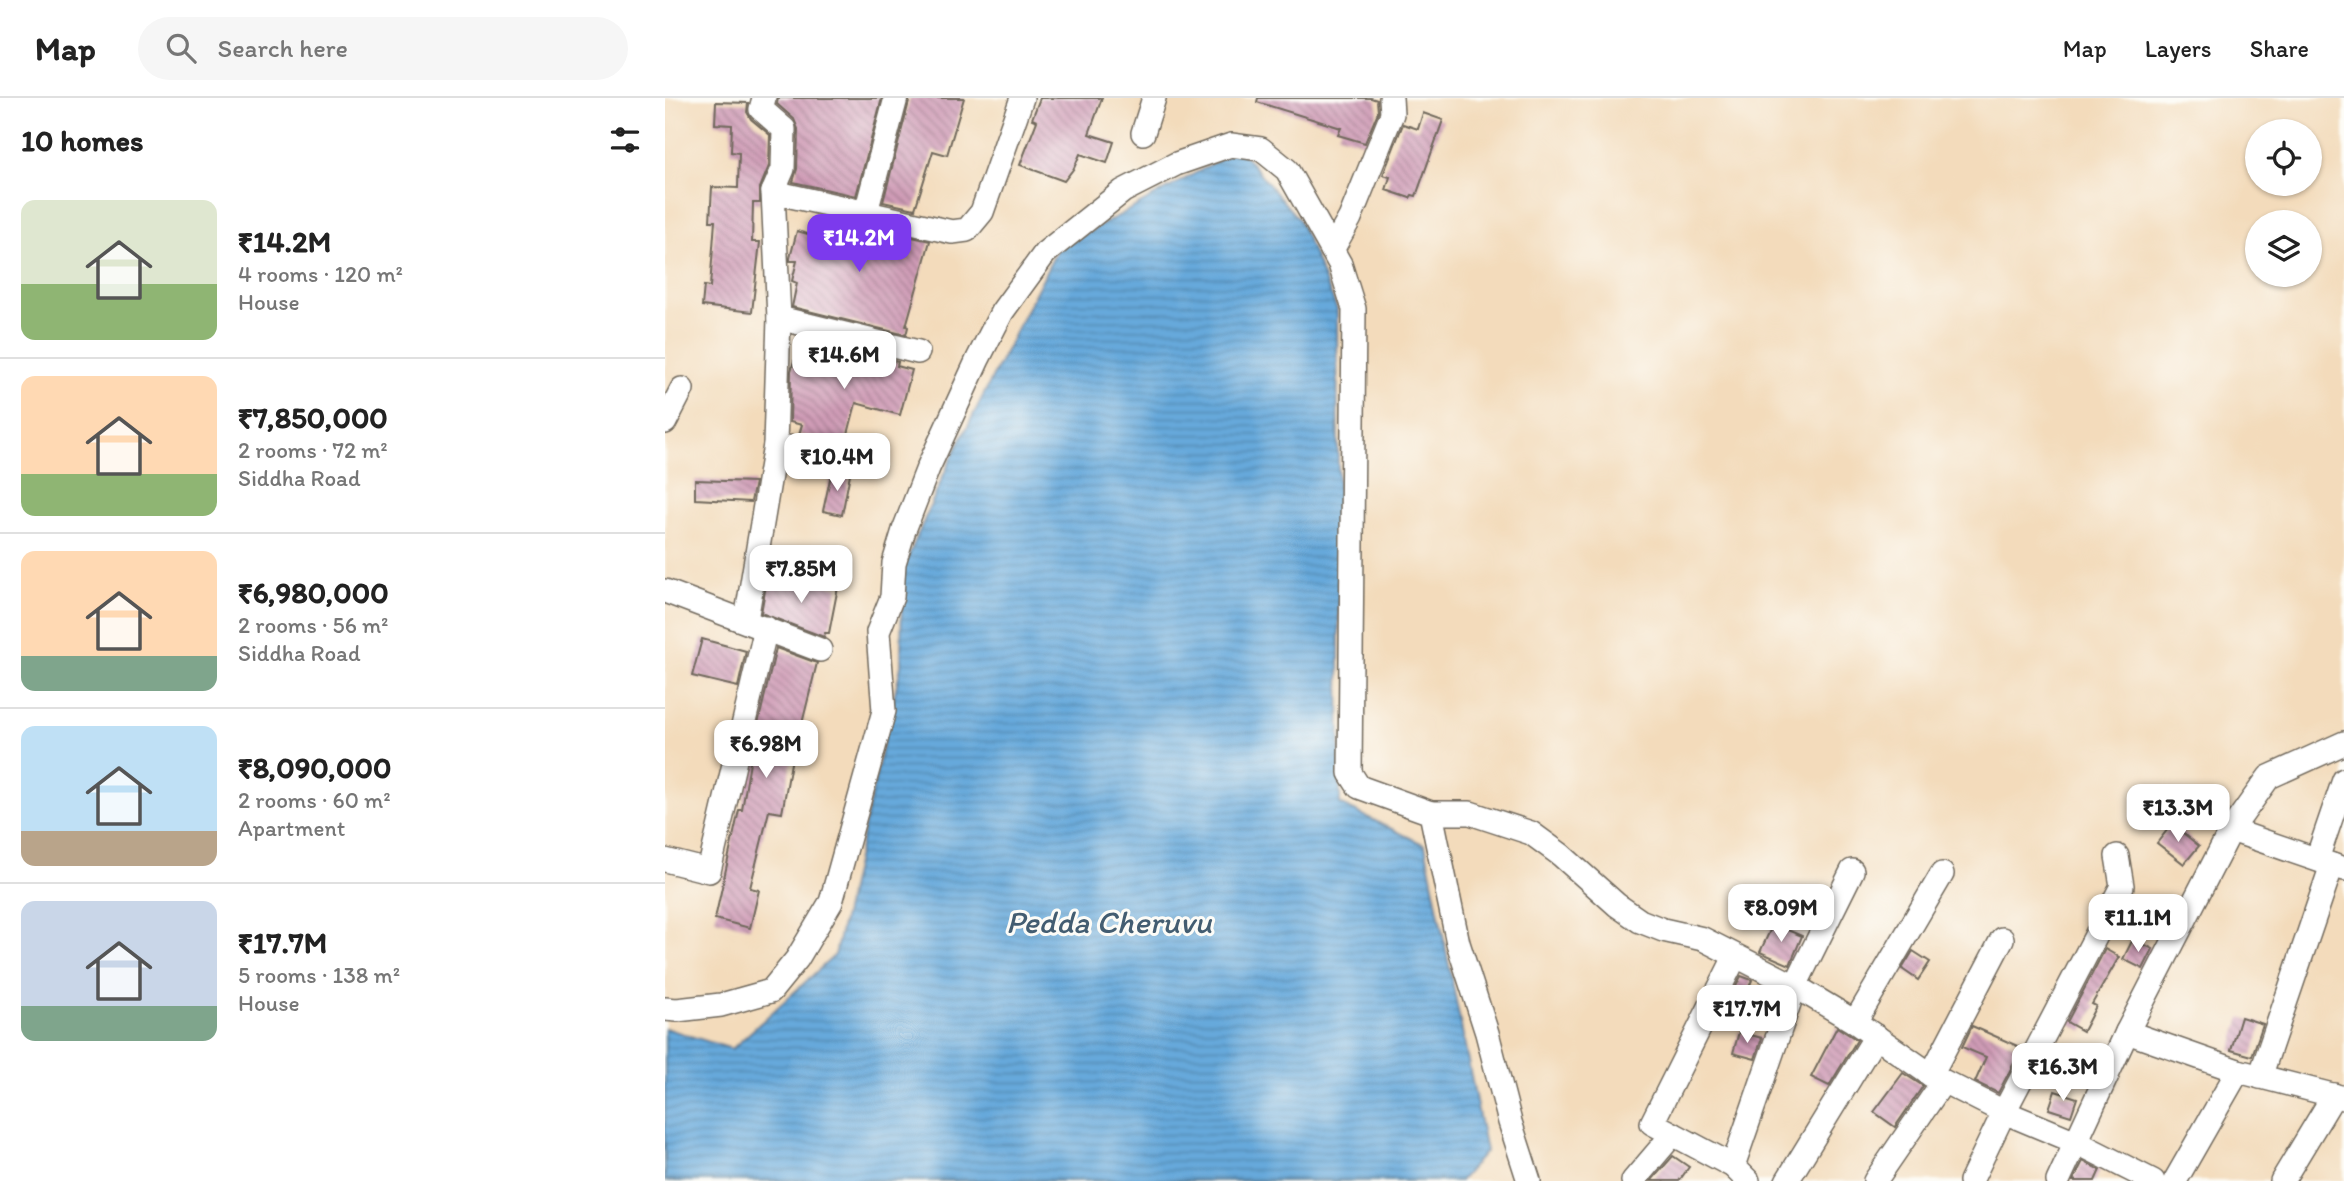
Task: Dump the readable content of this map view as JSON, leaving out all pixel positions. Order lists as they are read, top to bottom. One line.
{"water":["Pedda Cheruvu"],"page":{"header":"Map","search":"Search here","nav":["Map","Layers","Share"],"heading":"10 homes","list":[{"name":"₹14.2M","note":"4 rooms · 120 m² · House"},{"name":"₹7,850,000","note":"2 rooms · 72 m² · Siddha Road"},{"name":"₹6,980,000","note":"2 rooms · 56 m² · Siddha Road"},{"name":"₹8,090,000","note":"2 rooms · 60 m² · Apartment"},{"name":"₹17.7M","note":"5 rooms · 138 m² · House"}],"price":["₹14.2M","₹14.6M","₹10.4M","₹7.85M","₹6.98M","₹13.3M","₹8.09M","₹11.1M","₹17.7M","₹16.3M"]}}
